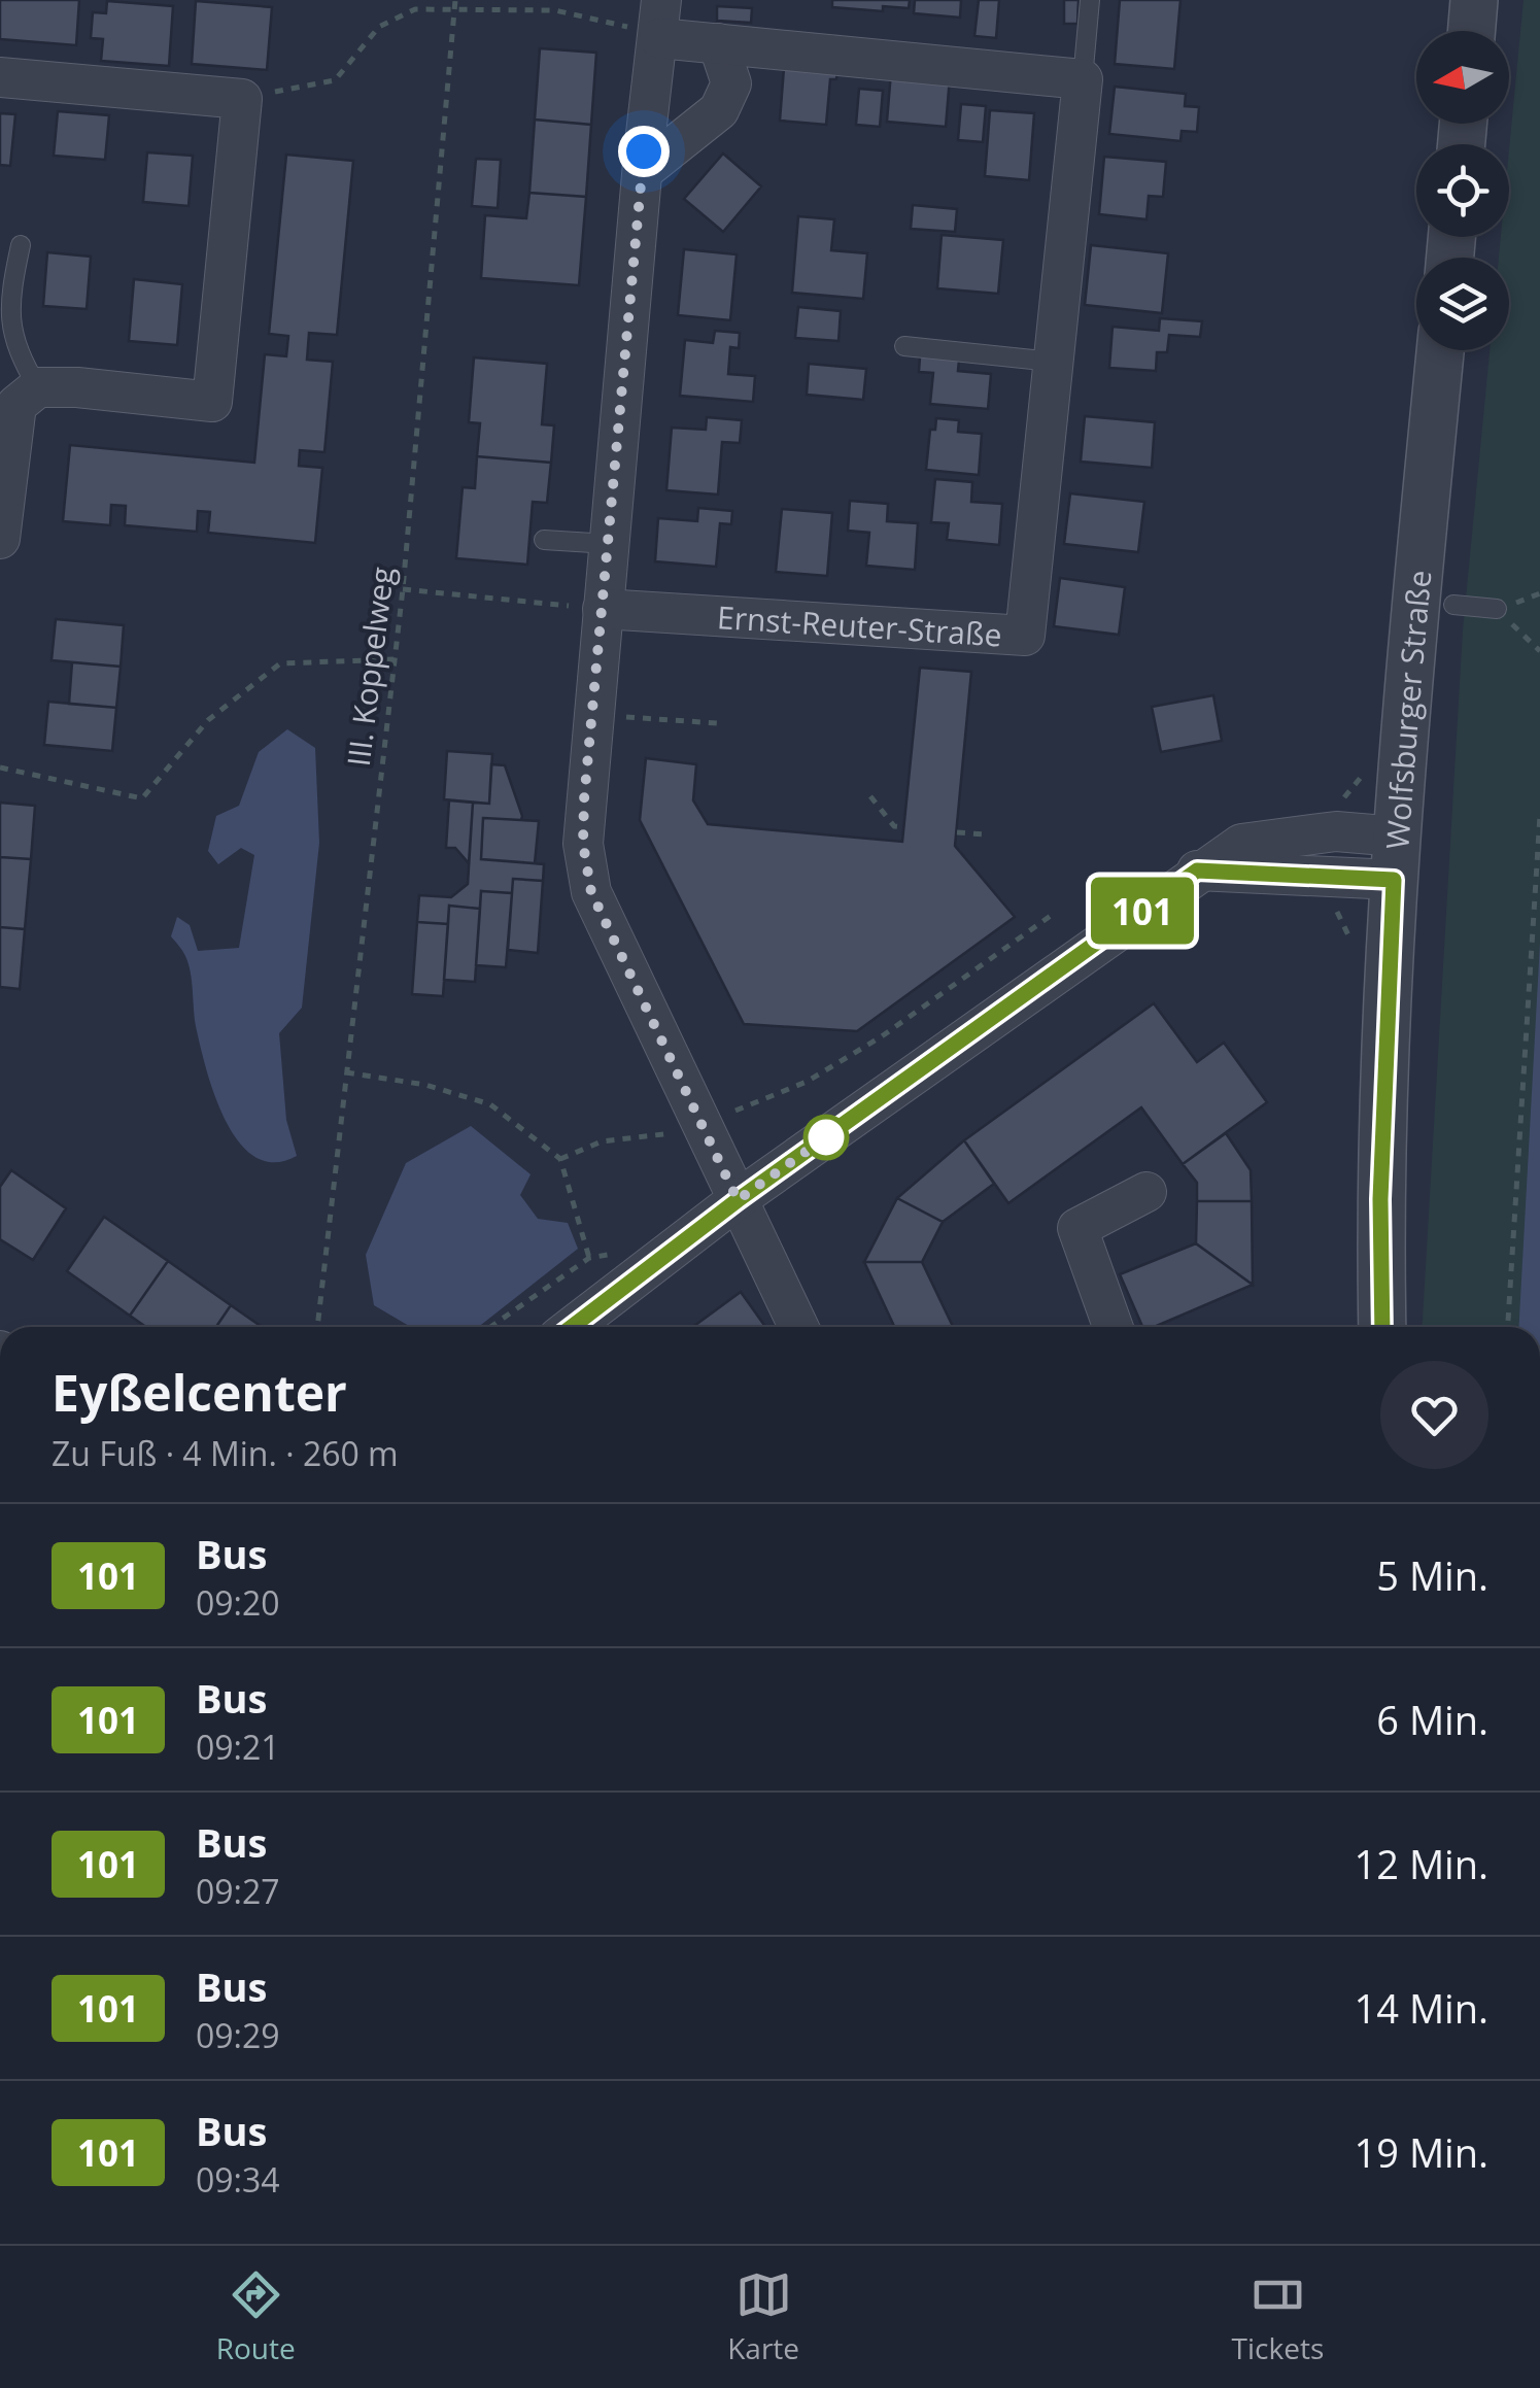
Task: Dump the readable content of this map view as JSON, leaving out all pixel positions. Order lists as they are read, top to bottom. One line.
{"streets":{"street":["Ernst-Reuter-Straße","Wolfsburger Straße"],"path":["III. Koppelweg"]},"lines":["bus line 101"],"north":"left","page":{"on_map":"101","heading":["Eyßelcenter","Zu Fuß · 4 Min. · 260 m"],"list":[{"mark":"101","name":"Bus","note":"09:20","value":"5 Min."},{"mark":"101","name":"Bus","note":"09:21","value":"6 Min."},{"mark":"101","name":"Bus","note":"09:27","value":"12 Min."},{"mark":"101","name":"Bus","note":"09:29","value":"14 Min."},{"mark":"101","name":"Bus","note":"09:34","value":"19 Min."}],"tabs":["Route","Karte","Tickets"]}}
